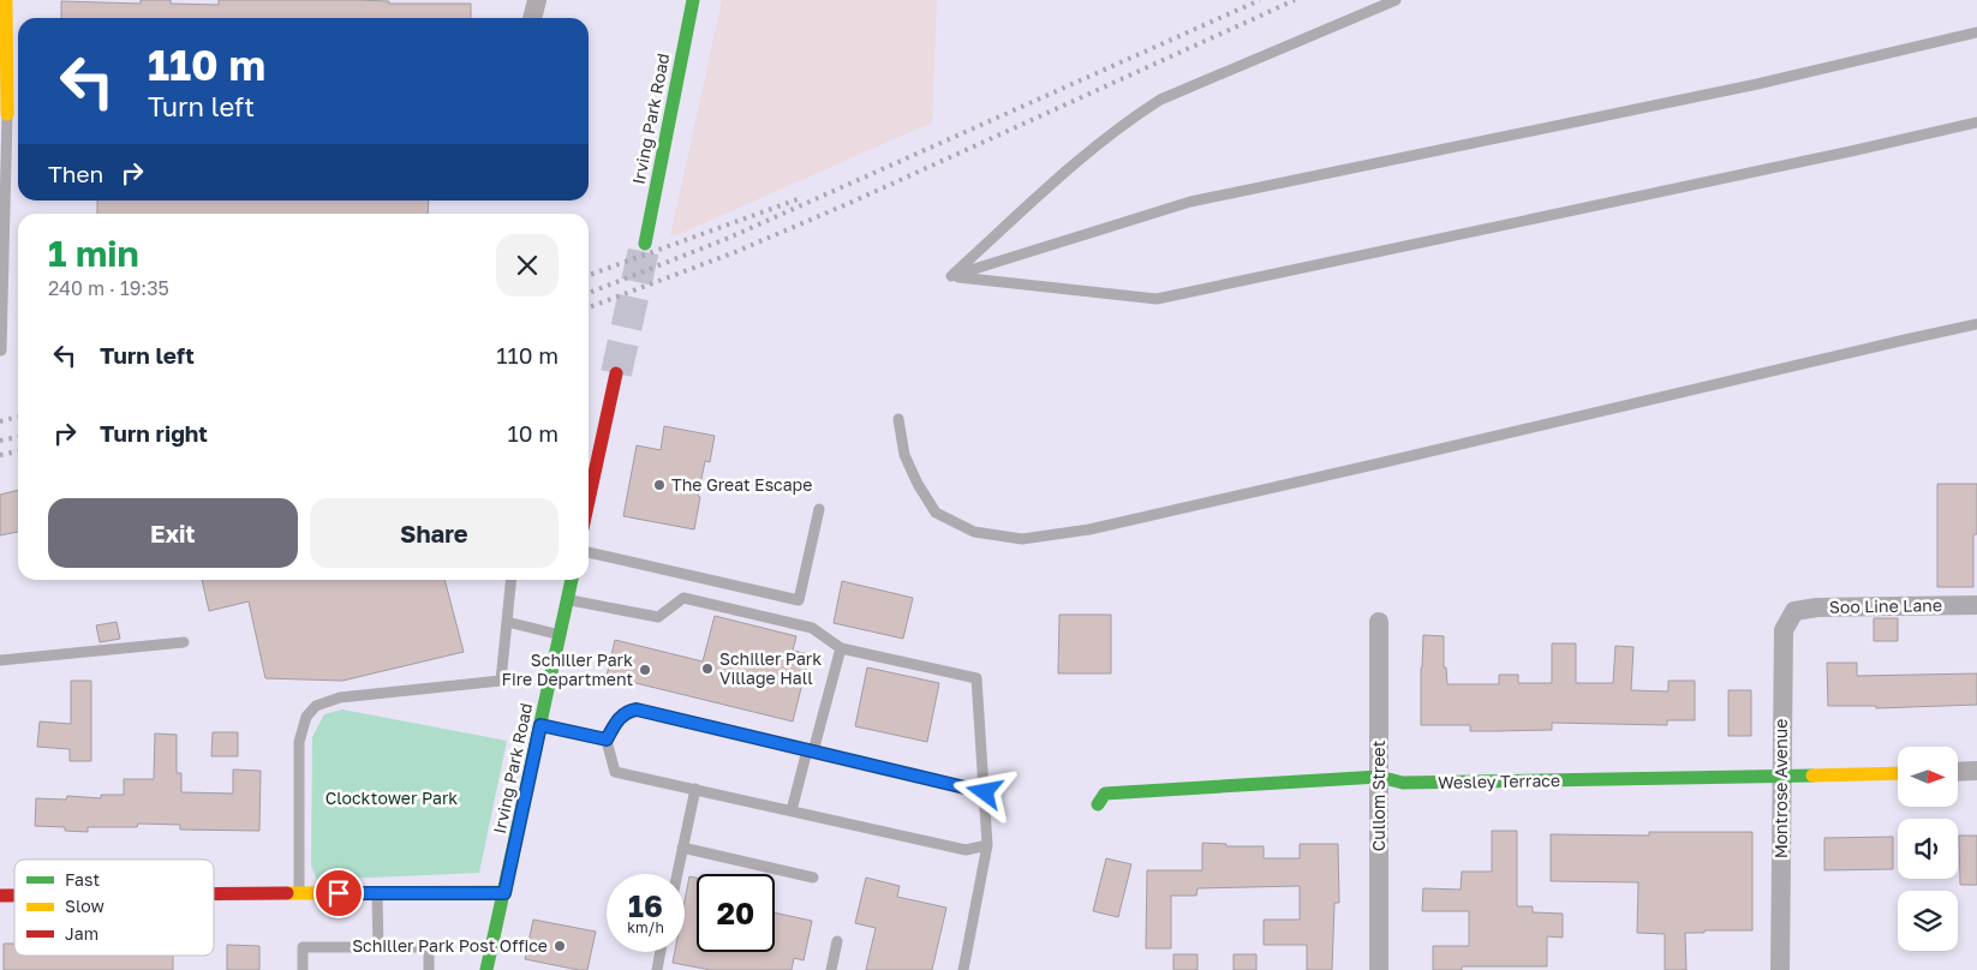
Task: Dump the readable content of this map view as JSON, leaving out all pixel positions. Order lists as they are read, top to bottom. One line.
{"streets":{"street":["Irving Park Road","Soo Line Lane","Wesley Terrace","Montrose Avenue","Cullom Street"]},"crossings":[["Soo Line Lane","Montrose Avenue"],["Wesley Terrace","Montrose Avenue"],["Wesley Terrace","Cullom Street"]],"parks":["Clocktower Park"],"places":["The Great Escape","Schiller Park Village Hall","Schiller Park Fire Department","Schiller Park Post Office"],"legend":["Fast","Slow","Jam"],"north":"right","page":{"turn":["110 m","Turn left"],"then":"Then","heading":["1 min","240 m · 19:35"],"list":[{"name":"Turn left","value":"110 m"},{"name":"Turn right","value":"10 m"}],"buttons":["Exit","Share"],"speed":"16 km/h","limit":"20"}}
